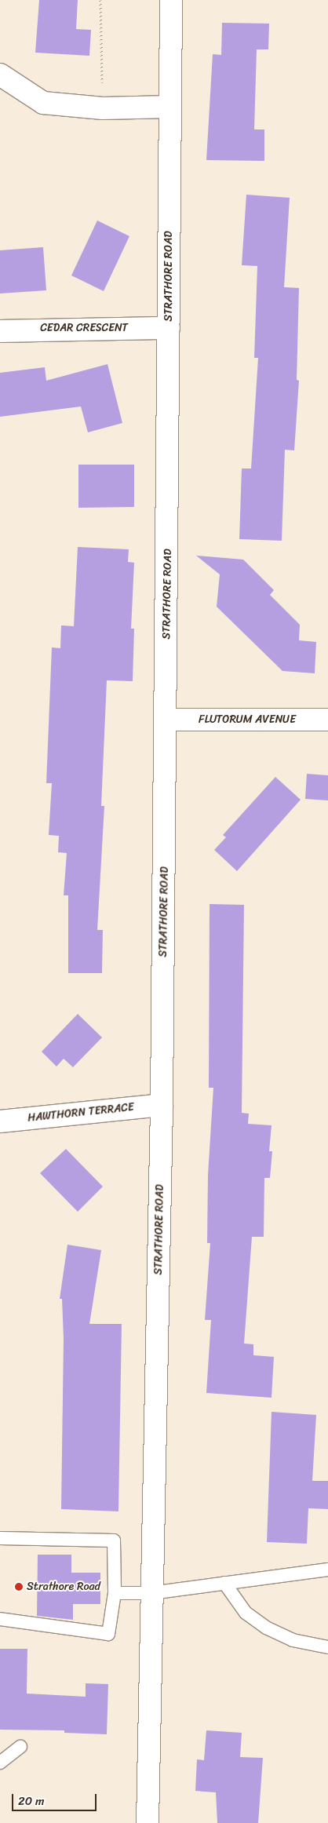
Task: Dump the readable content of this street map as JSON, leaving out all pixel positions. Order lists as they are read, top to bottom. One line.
{"streets":{"street":["STRATHORE ROAD","CEDAR CRESCENT","FLUTORUM AVENUE","HAWTHORN TERRACE"]},"crossings":[["STRATHORE ROAD","CEDAR CRESCENT"],["STRATHORE ROAD","FLUTORUM AVENUE"],["STRATHORE ROAD","HAWTHORN TERRACE"]],"places":["Strathore Road"],"scale_bar":"20 m"}
